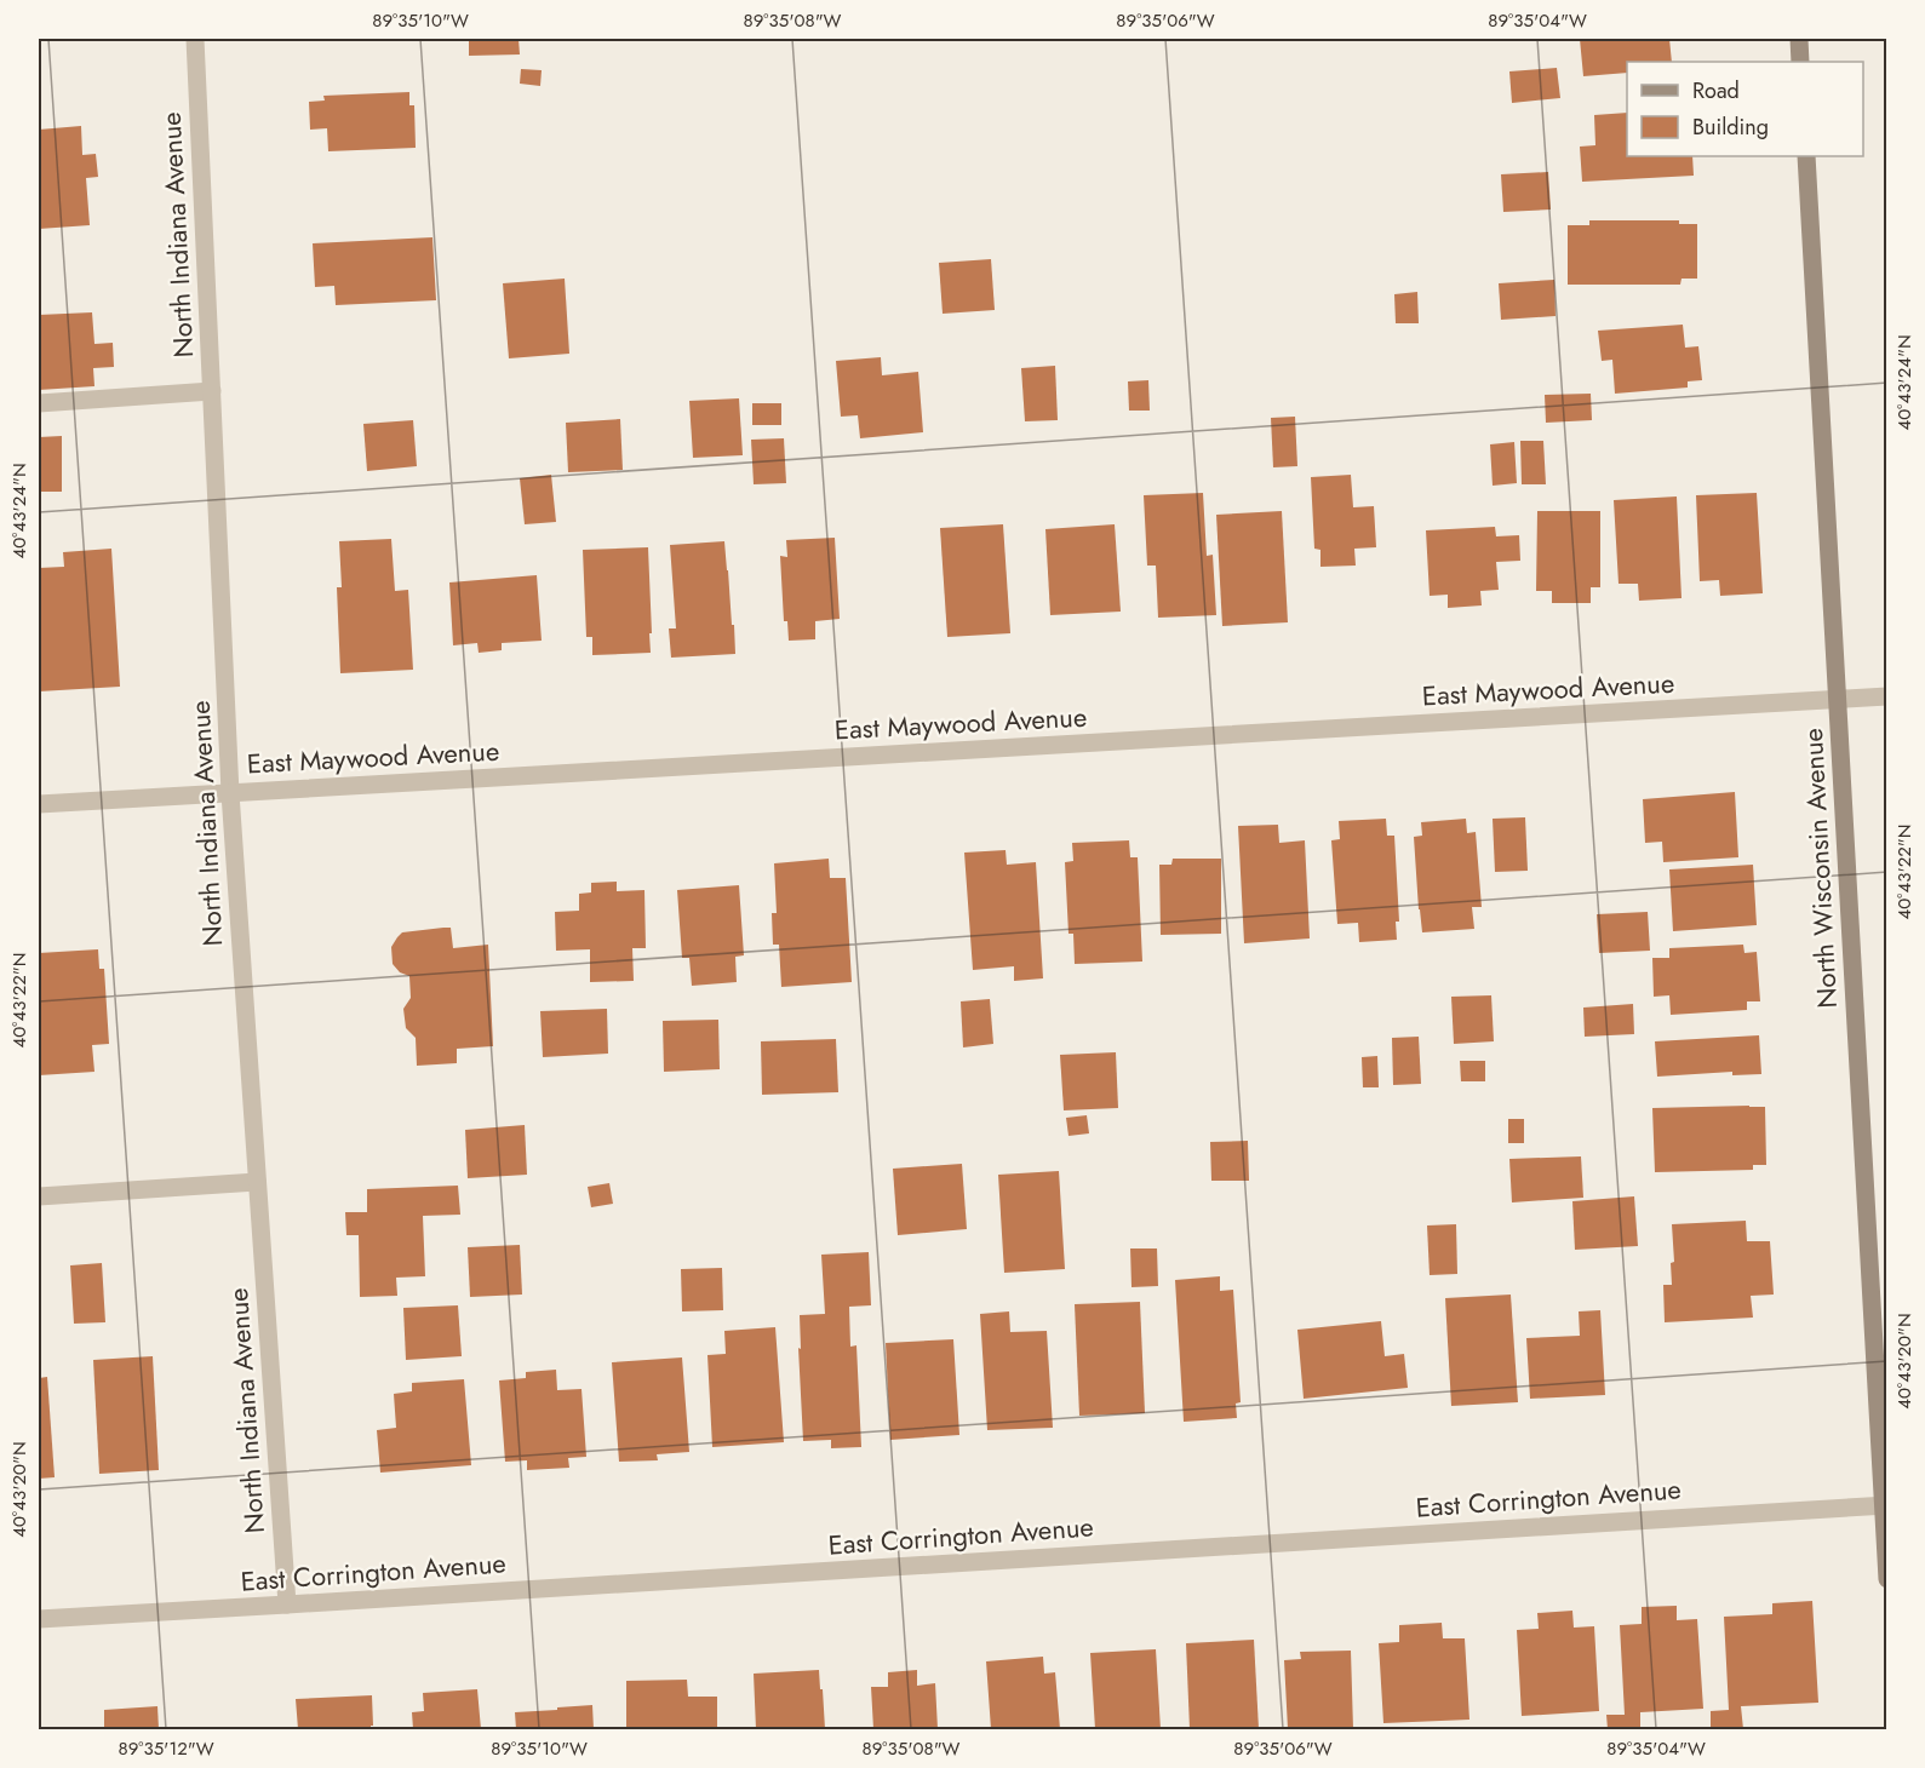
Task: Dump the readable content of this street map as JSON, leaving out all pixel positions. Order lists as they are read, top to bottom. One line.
{"streets":{"street":["North Indiana Avenue","East Maywood Avenue","North Wisconsin Avenue","East Corrington Avenue"]},"crossings":[["North Indiana Avenue","East Maywood Avenue"],["North Indiana Avenue","East Corrington Avenue"],["East Maywood Avenue","North Wisconsin Avenue"],["North Wisconsin Avenue","East Corrington Avenue"]],"legend":["Road","Building"],"coordinates":["89°35'10\"W","89°35'08\"W","89°35'06\"W","89°35'04\"W","40°43'24\"N","40°43'22\"N","40°43'20\"N","89°35'12\"W"]}
